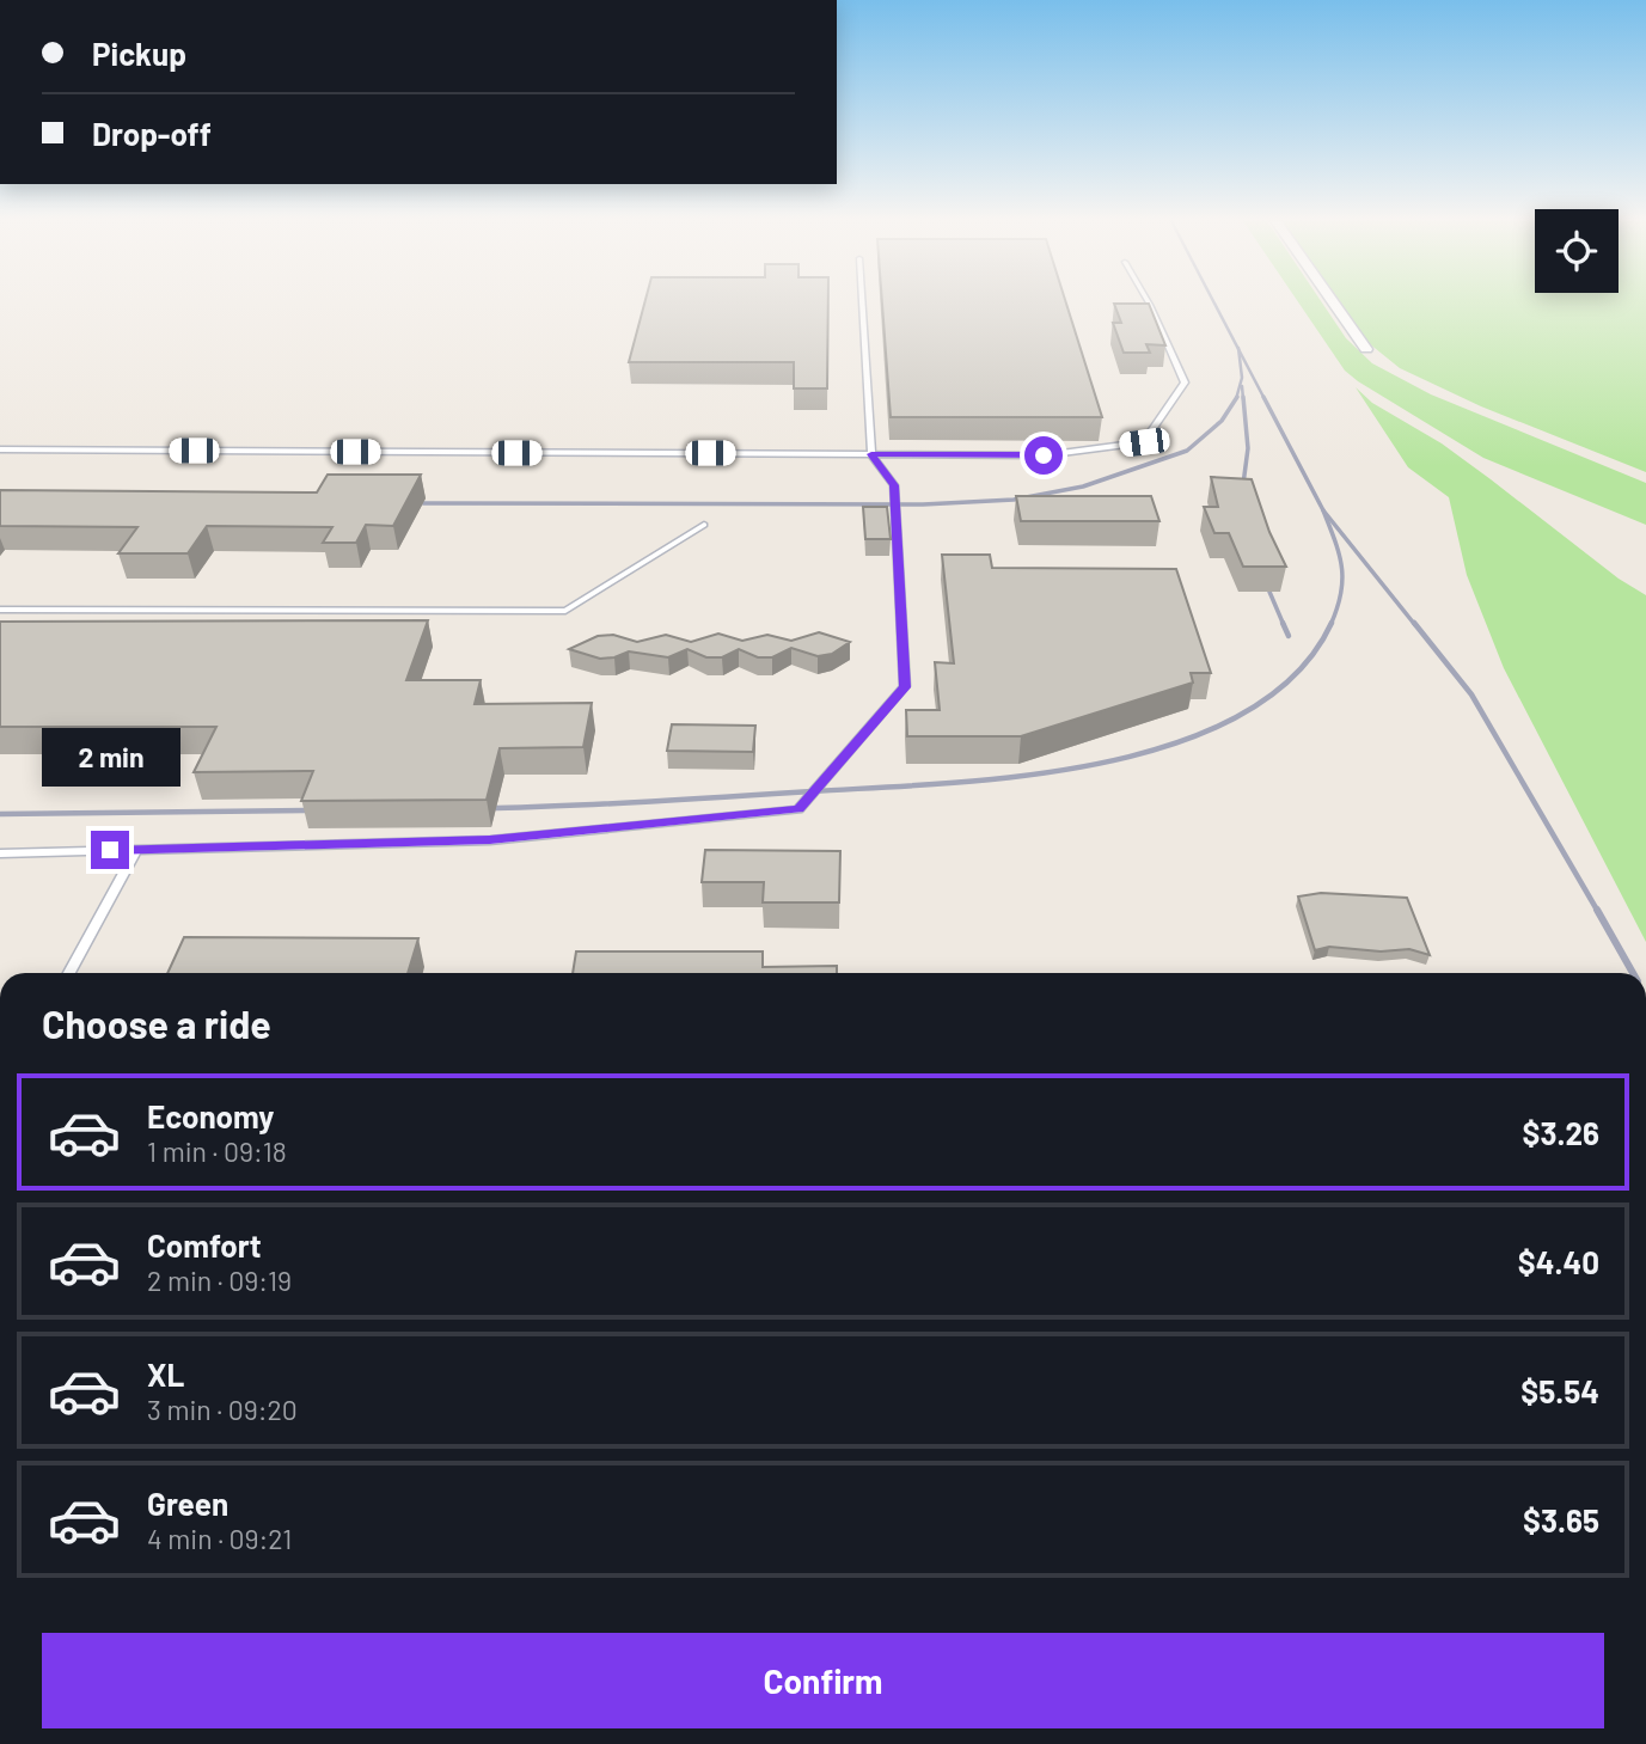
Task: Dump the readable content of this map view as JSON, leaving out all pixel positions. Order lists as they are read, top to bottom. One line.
{"page":{"banner":["Pickup","Drop-off"],"bubble":"2 min","heading":"Choose a ride","list":[{"name":"Economy","note":"1 min · 09:18","value":"$3.26"},{"name":"Comfort","note":"2 min · 09:19","value":"$4.40"},{"name":"XL","note":"3 min · 09:20","value":"$5.54"},{"name":"Green","note":"4 min · 09:21","value":"$3.65"}],"buttons":"Confirm"}}
